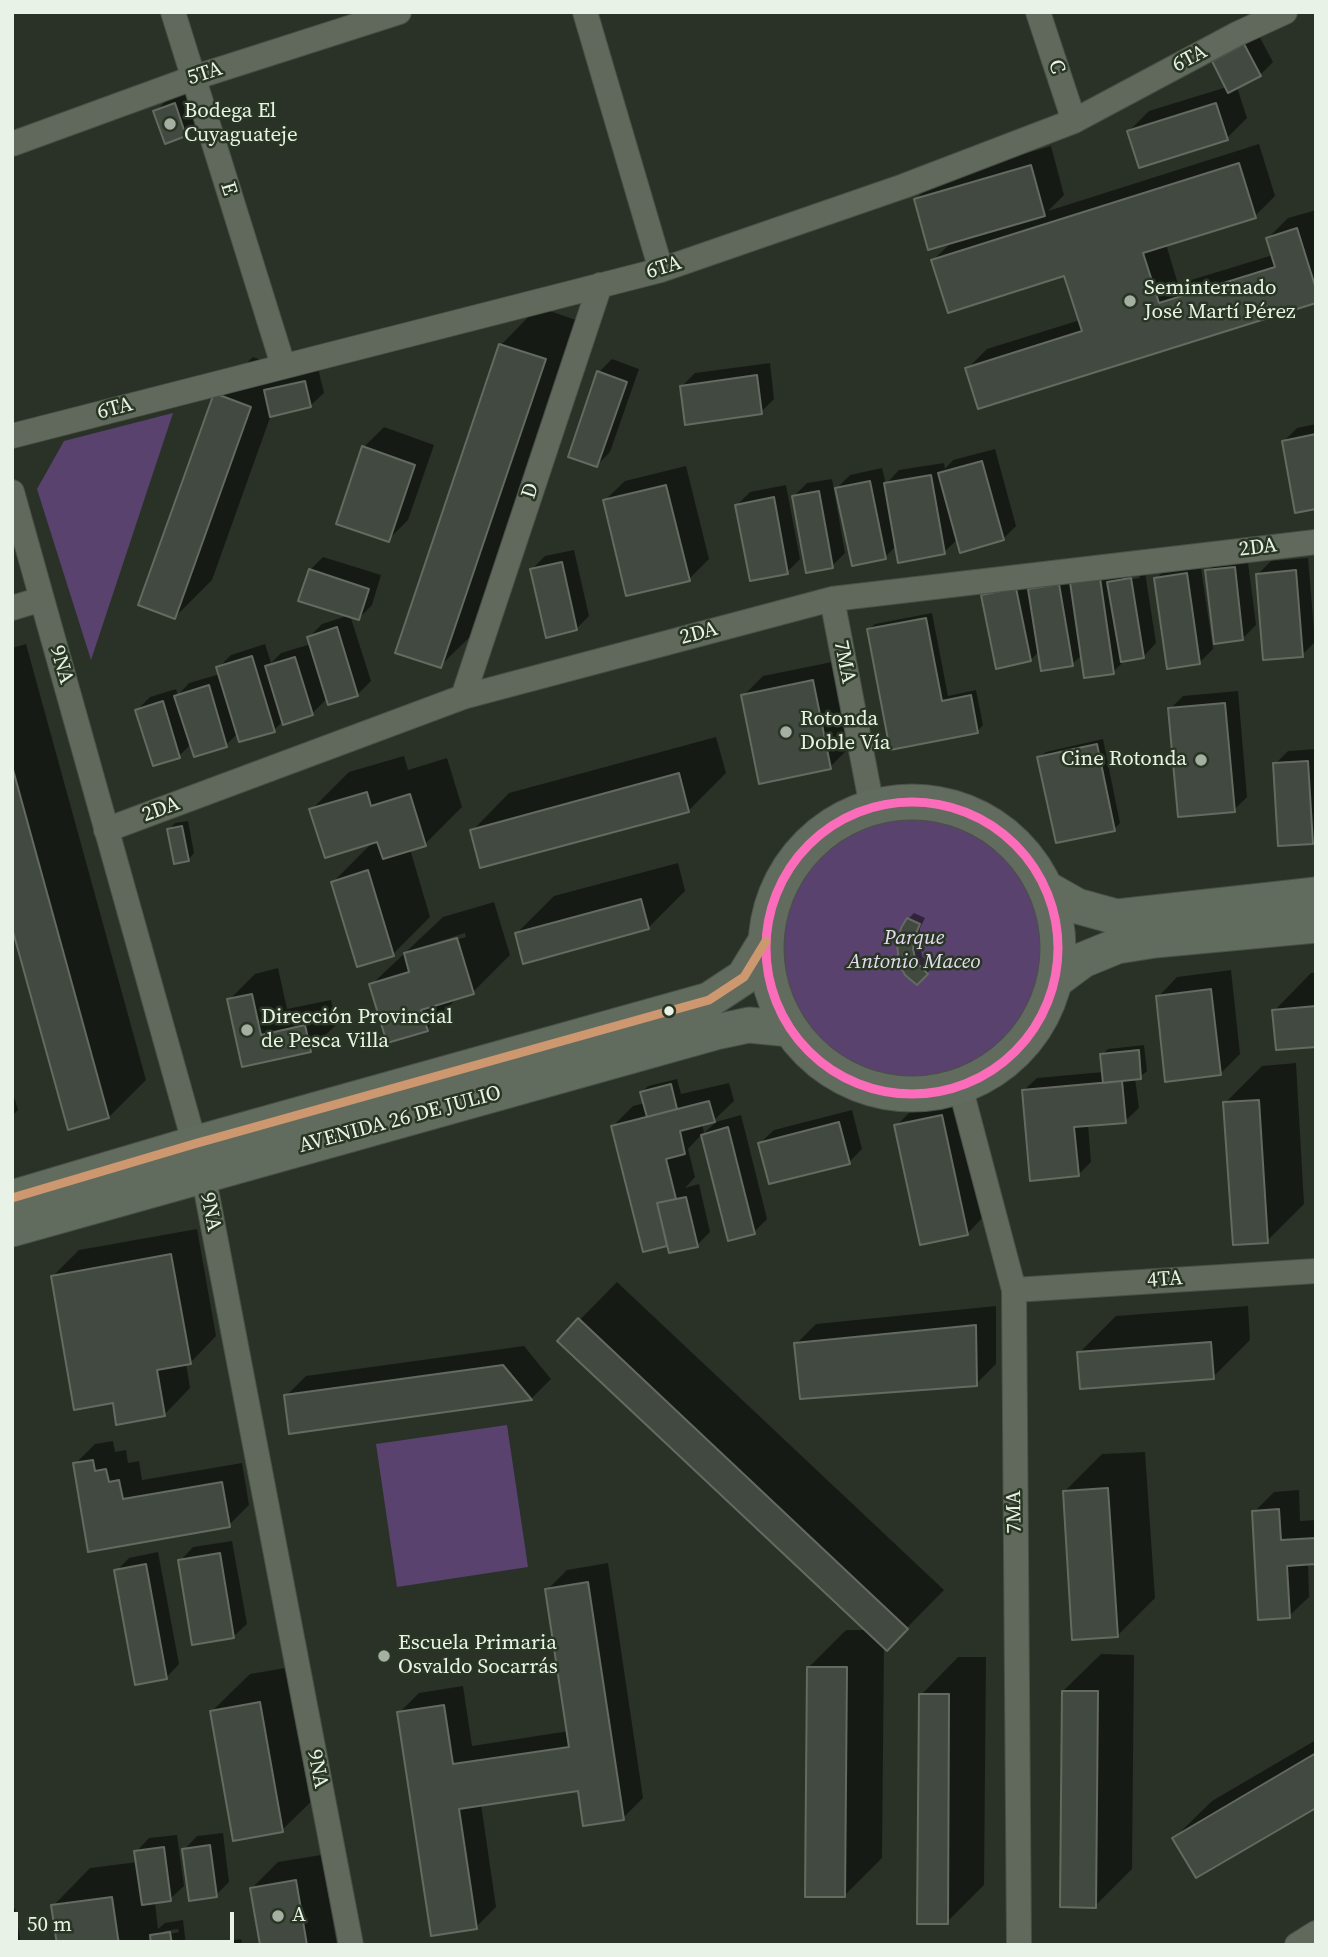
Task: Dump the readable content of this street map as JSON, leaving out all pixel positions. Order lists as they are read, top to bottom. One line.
{"streets":{"main road":["AVENIDA 26 DE JULIO"],"street":["6TA","C","5TA","E","D","2DA","7MA","9NA","4TA"]},"crossings":[["6TA","C"],["6TA","E"],["6TA","D"],["5TA","E"],["D","2DA"],["2DA","7MA"],["2DA","9NA"],["7MA","4TA"],["9NA","AVENIDA 26 DE JULIO"]],"parks":["Parque Antonio Maceo"],"places":["Bodega El Cuyaguateje","Seminternado José Martí Pérez","Rotonda Doble Vía","Cine Rotonda","Dirección Provincial de Pesca Villa","Escuela Primaria Osvaldo Socarrás","A"],"scale_bar":"50 m"}
